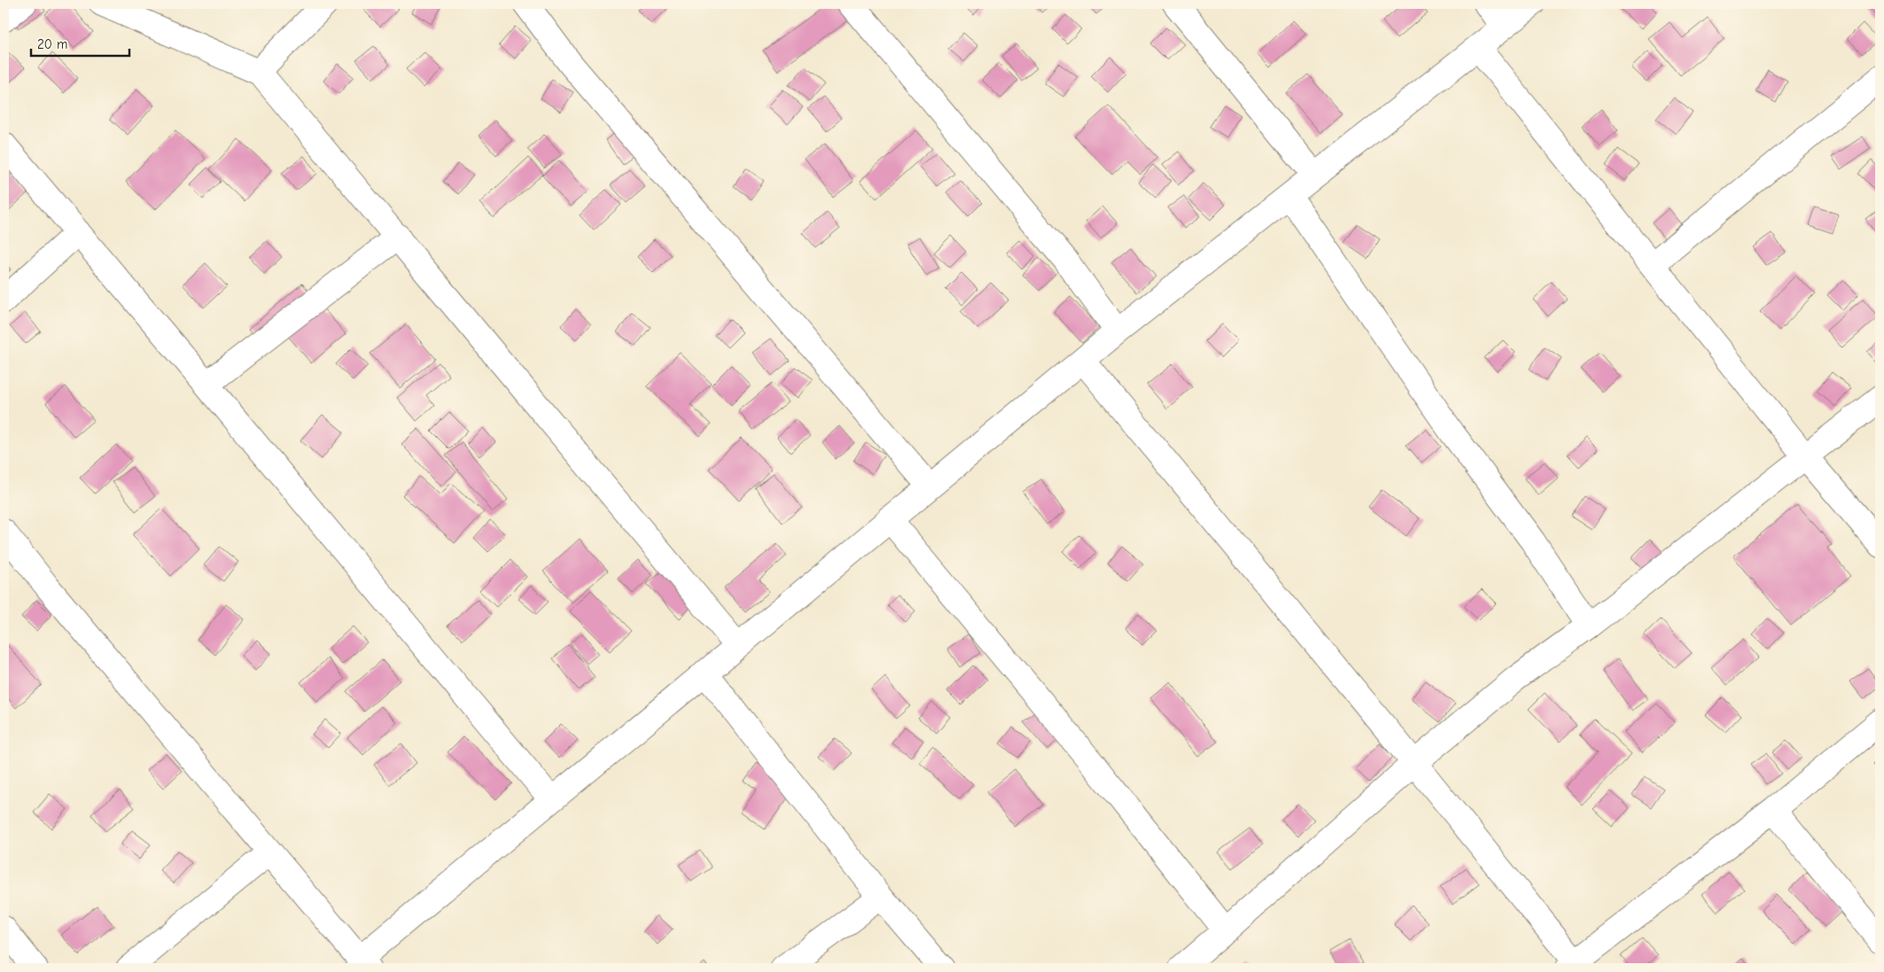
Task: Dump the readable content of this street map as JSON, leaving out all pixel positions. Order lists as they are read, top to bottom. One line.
{"scale_bar":"20 m"}
